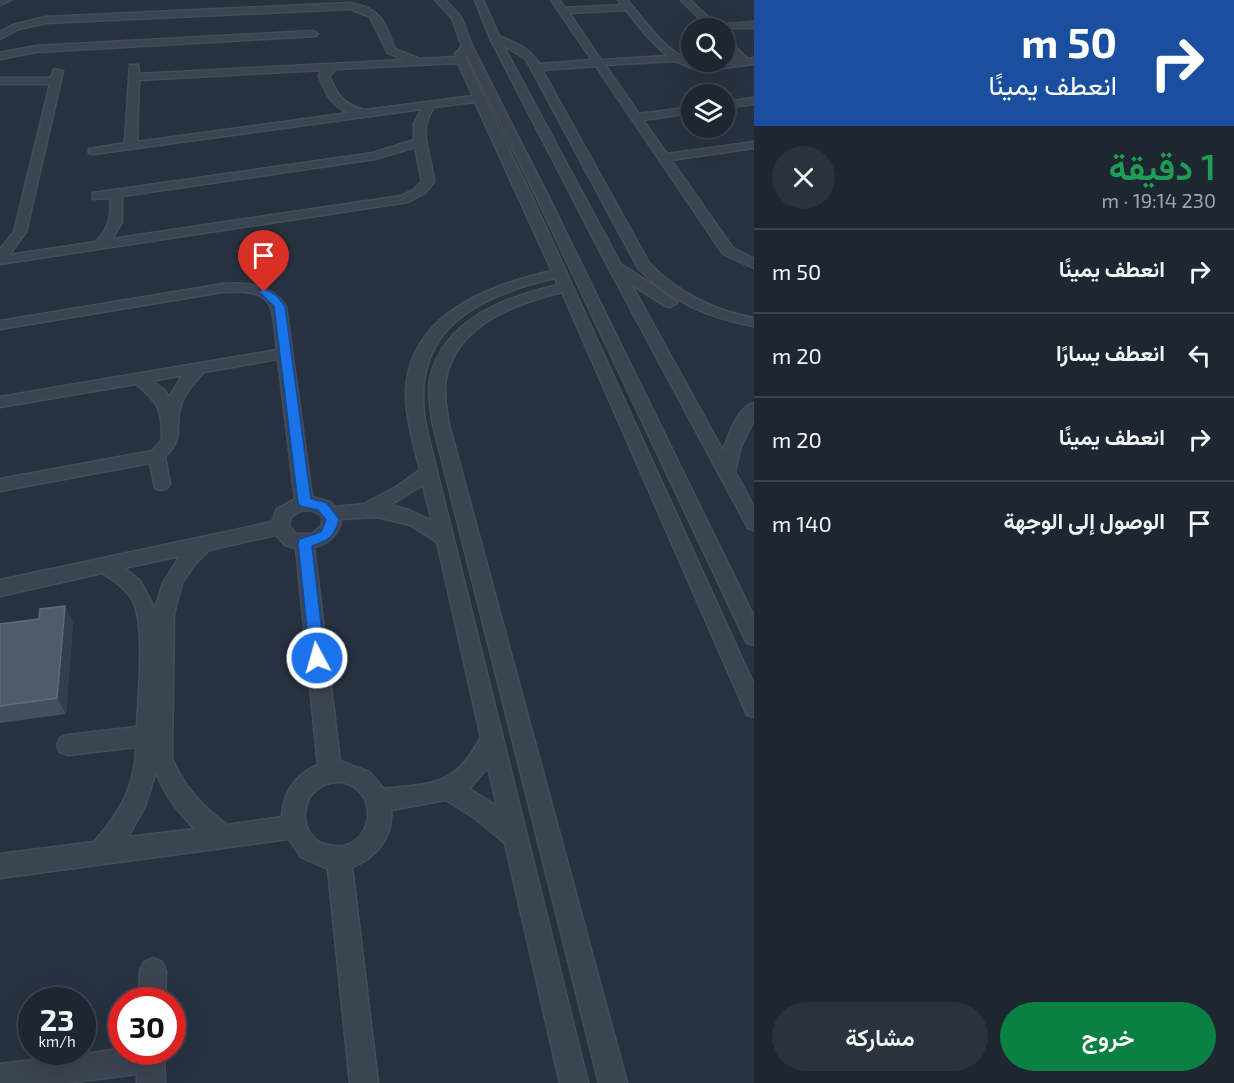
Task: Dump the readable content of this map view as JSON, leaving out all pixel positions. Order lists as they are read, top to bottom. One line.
{"page":{"turn":["50 m","انعطف يمينًا"],"heading":["1 دقيقة","230 m · 19:14"],"list":[{"name":"انعطف يمينًا","value":"50 m"},{"name":"انعطف يسارًا","value":"20 m"},{"name":"انعطف يمينًا","value":"20 m"},{"name":"الوصول إلى الوجهة","value":"140 m"}],"speed":"23 km/h","limit":"30","buttons":["خروج","مشاركة"]}}
